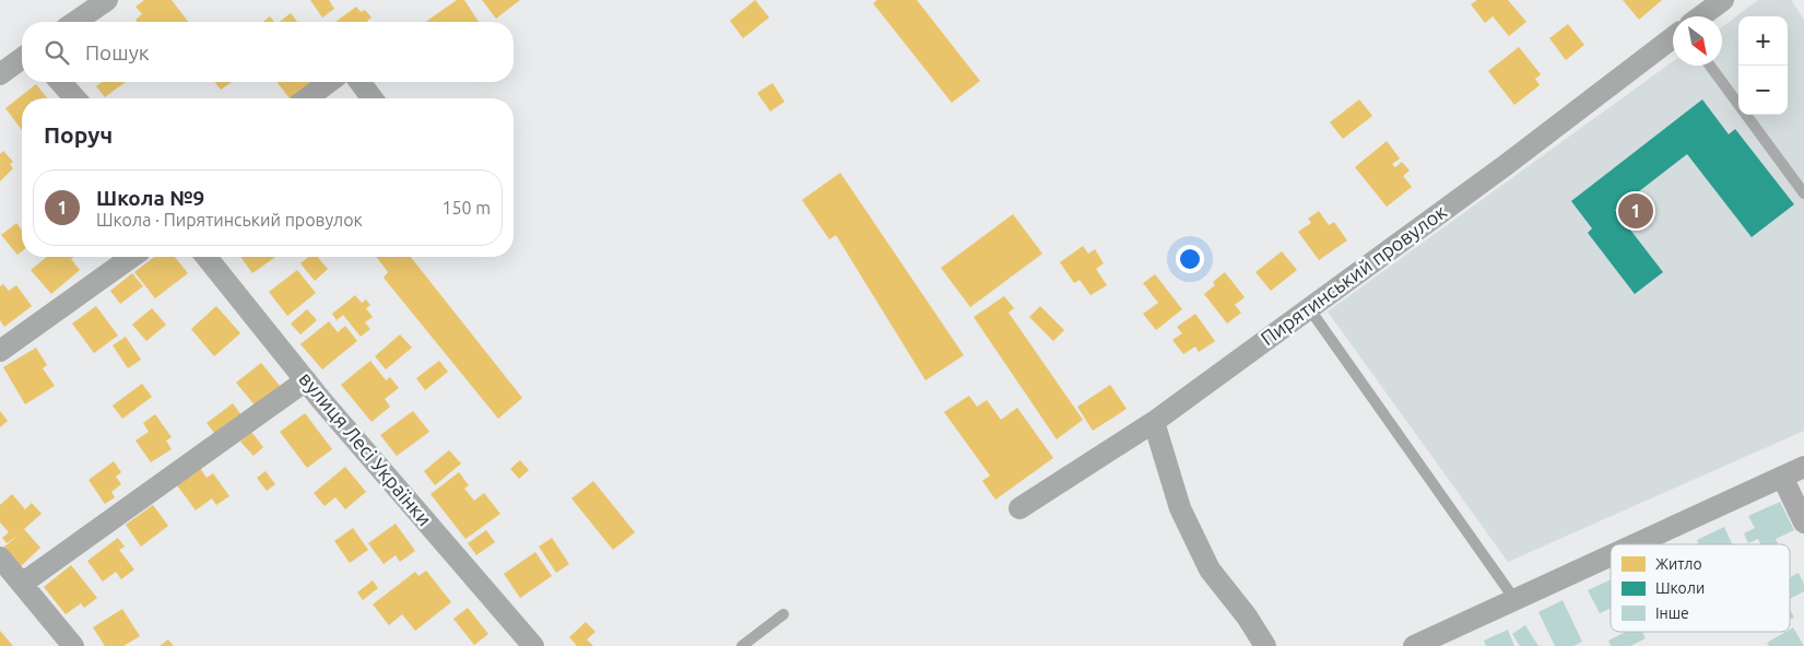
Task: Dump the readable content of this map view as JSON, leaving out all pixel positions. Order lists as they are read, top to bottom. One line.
{"streets":{"street":["Пирятинський провулок","вулиця Лесі Українки"]},"legend":["Житло","Школи","Інше"],"north":"bottom right","page":{"map_buttons":["+","−"],"search":"Пошук","heading":"Поруч","list":[{"mark":"1","name":"Школа №9","note":"Школа · Пирятинський провулок","value":"150 m"}],"pins":"1"}}
